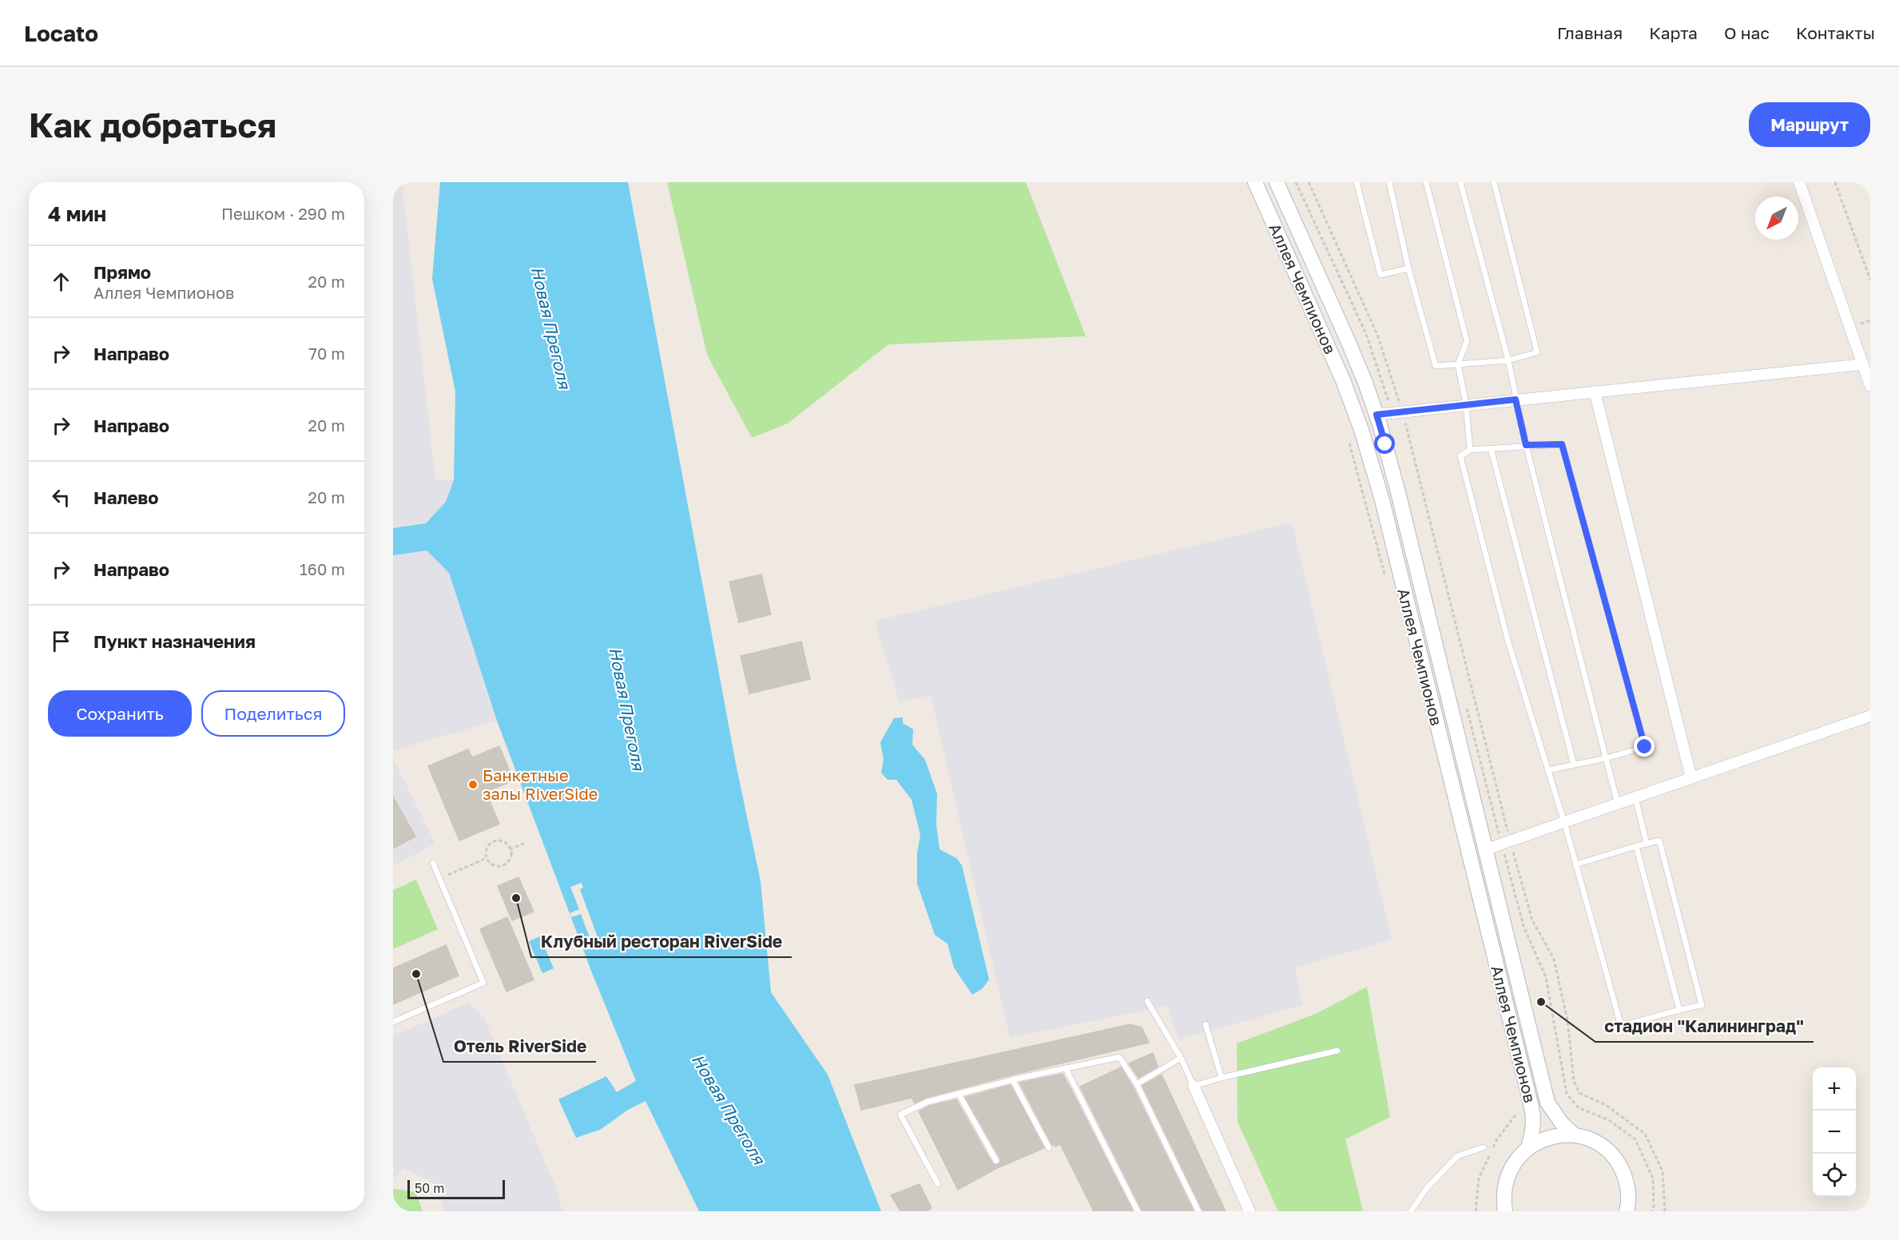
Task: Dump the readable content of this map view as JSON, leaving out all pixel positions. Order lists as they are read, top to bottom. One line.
{"streets":{"main road":["Аллея Чемпионов"]},"water":["Новая Преголя"],"places":["Банкетные залы RiverSide","Клубный ресторан RiverSide","Отель RiverSide","стадион \"Калининград\""],"scale_bar":"50 m","north":"bottom left","page":{"header":"Locato","nav":["Главная","Карта","О нас","Контакты"],"buttons":["Маршрут",["Сохранить","Поделиться"]],"title":"Как добраться","heading":["4 мин","Пешком · 290 m"],"list":[["Прямо","Аллея Чемпионов","20 m"],["Направо","70 m"],["Направо","20 m"],["Налево","20 m"],["Направо","160 m"],"Пункт назначения"],"map_buttons":["+","−"],"scale":"50 m"}}
